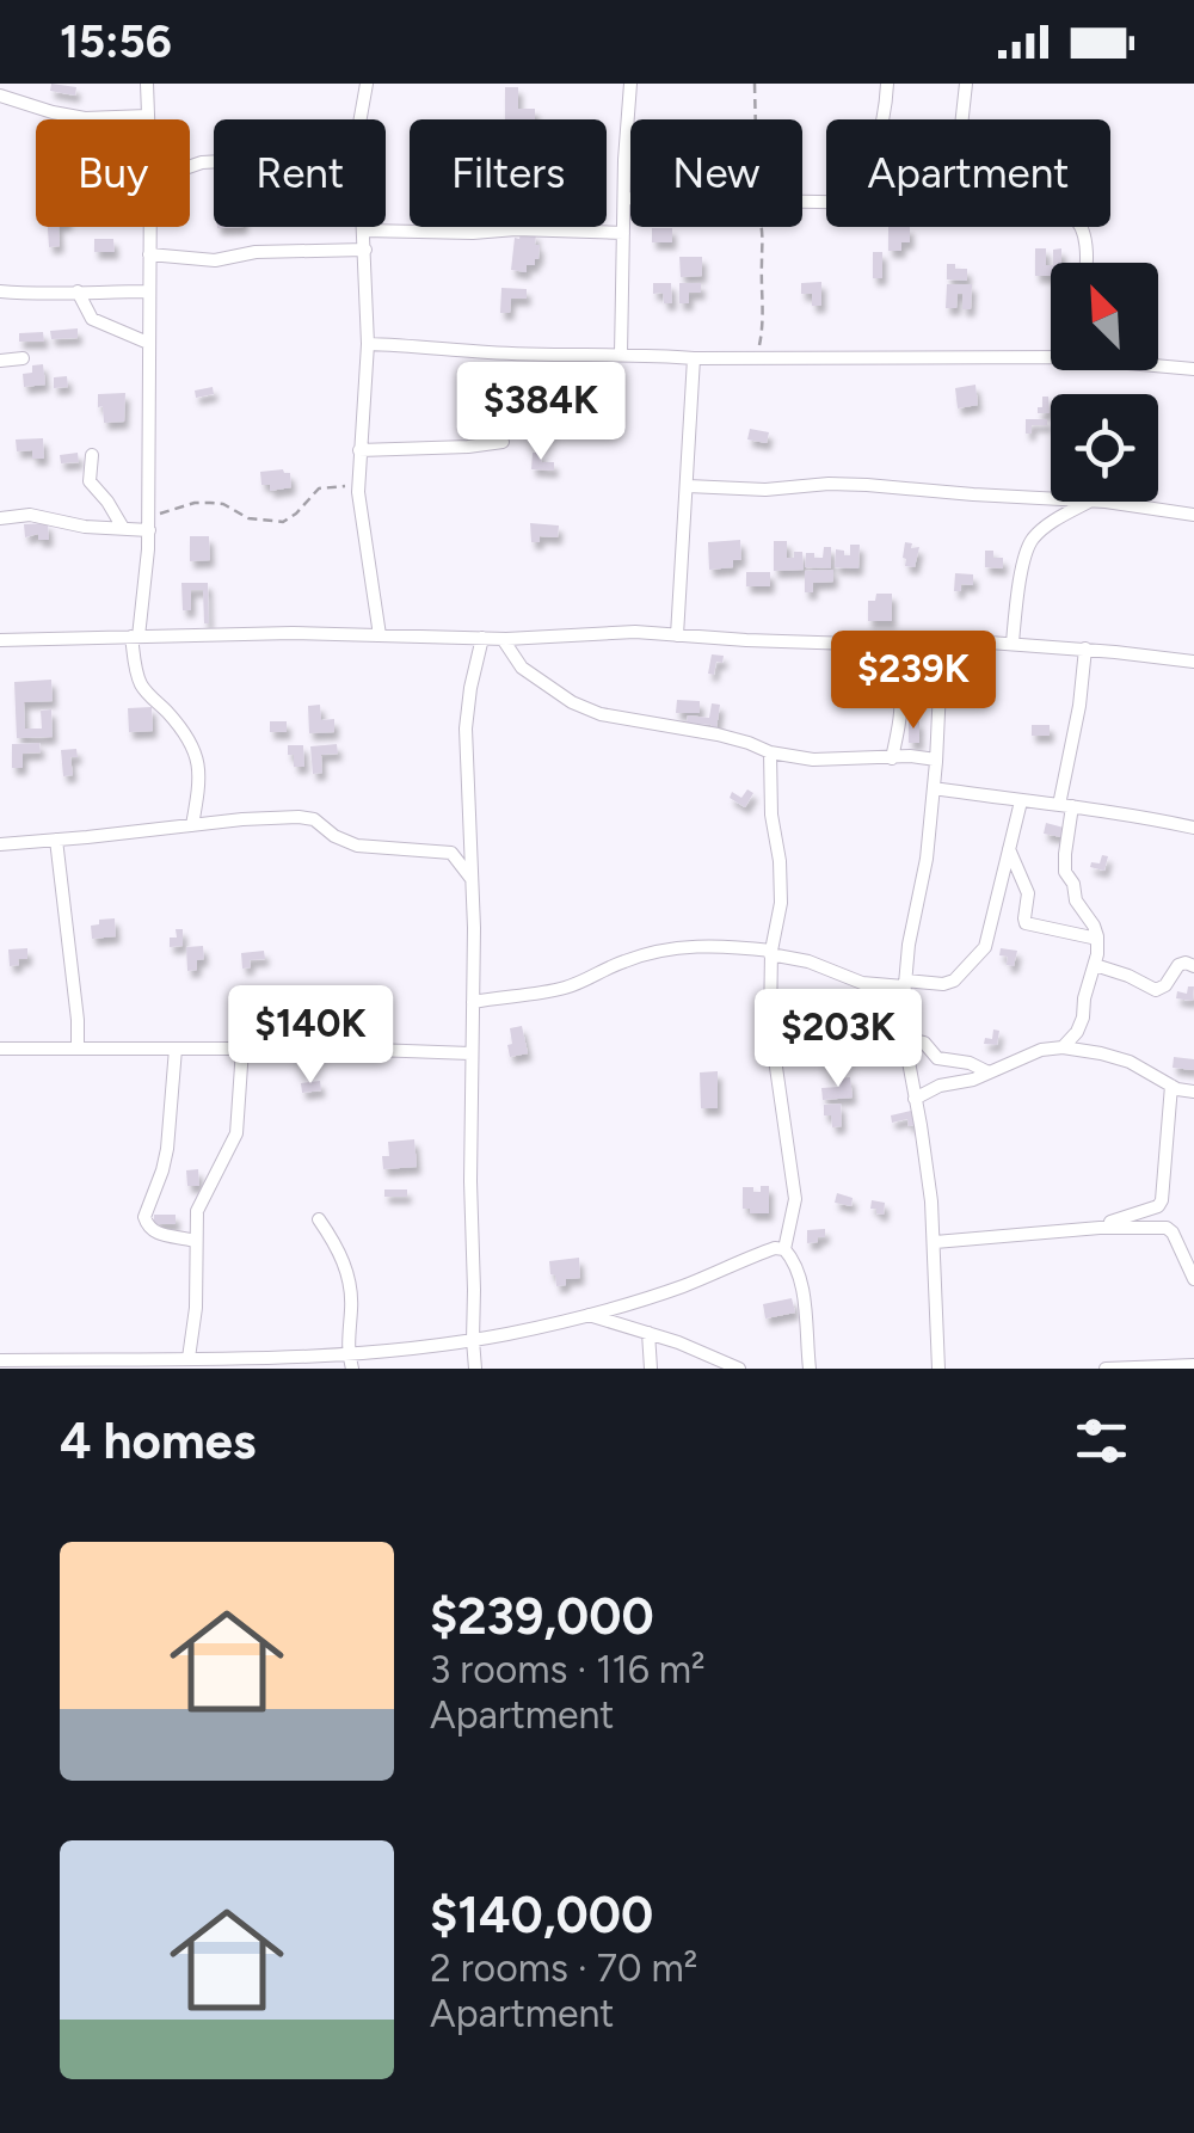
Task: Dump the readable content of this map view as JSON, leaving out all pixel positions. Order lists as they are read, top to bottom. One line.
{"north":"top left","page":{"status":"15:56","chip":["Buy","Rent","Filters","New","Apartment"],"price":["$384K","$239K","$140K","$203K"],"heading":"4 homes","list":[{"name":"$239,000","note":"3 rooms · 116 m² · Apartment"},{"name":"$140,000","note":"2 rooms · 70 m² · Apartment"}]}}
